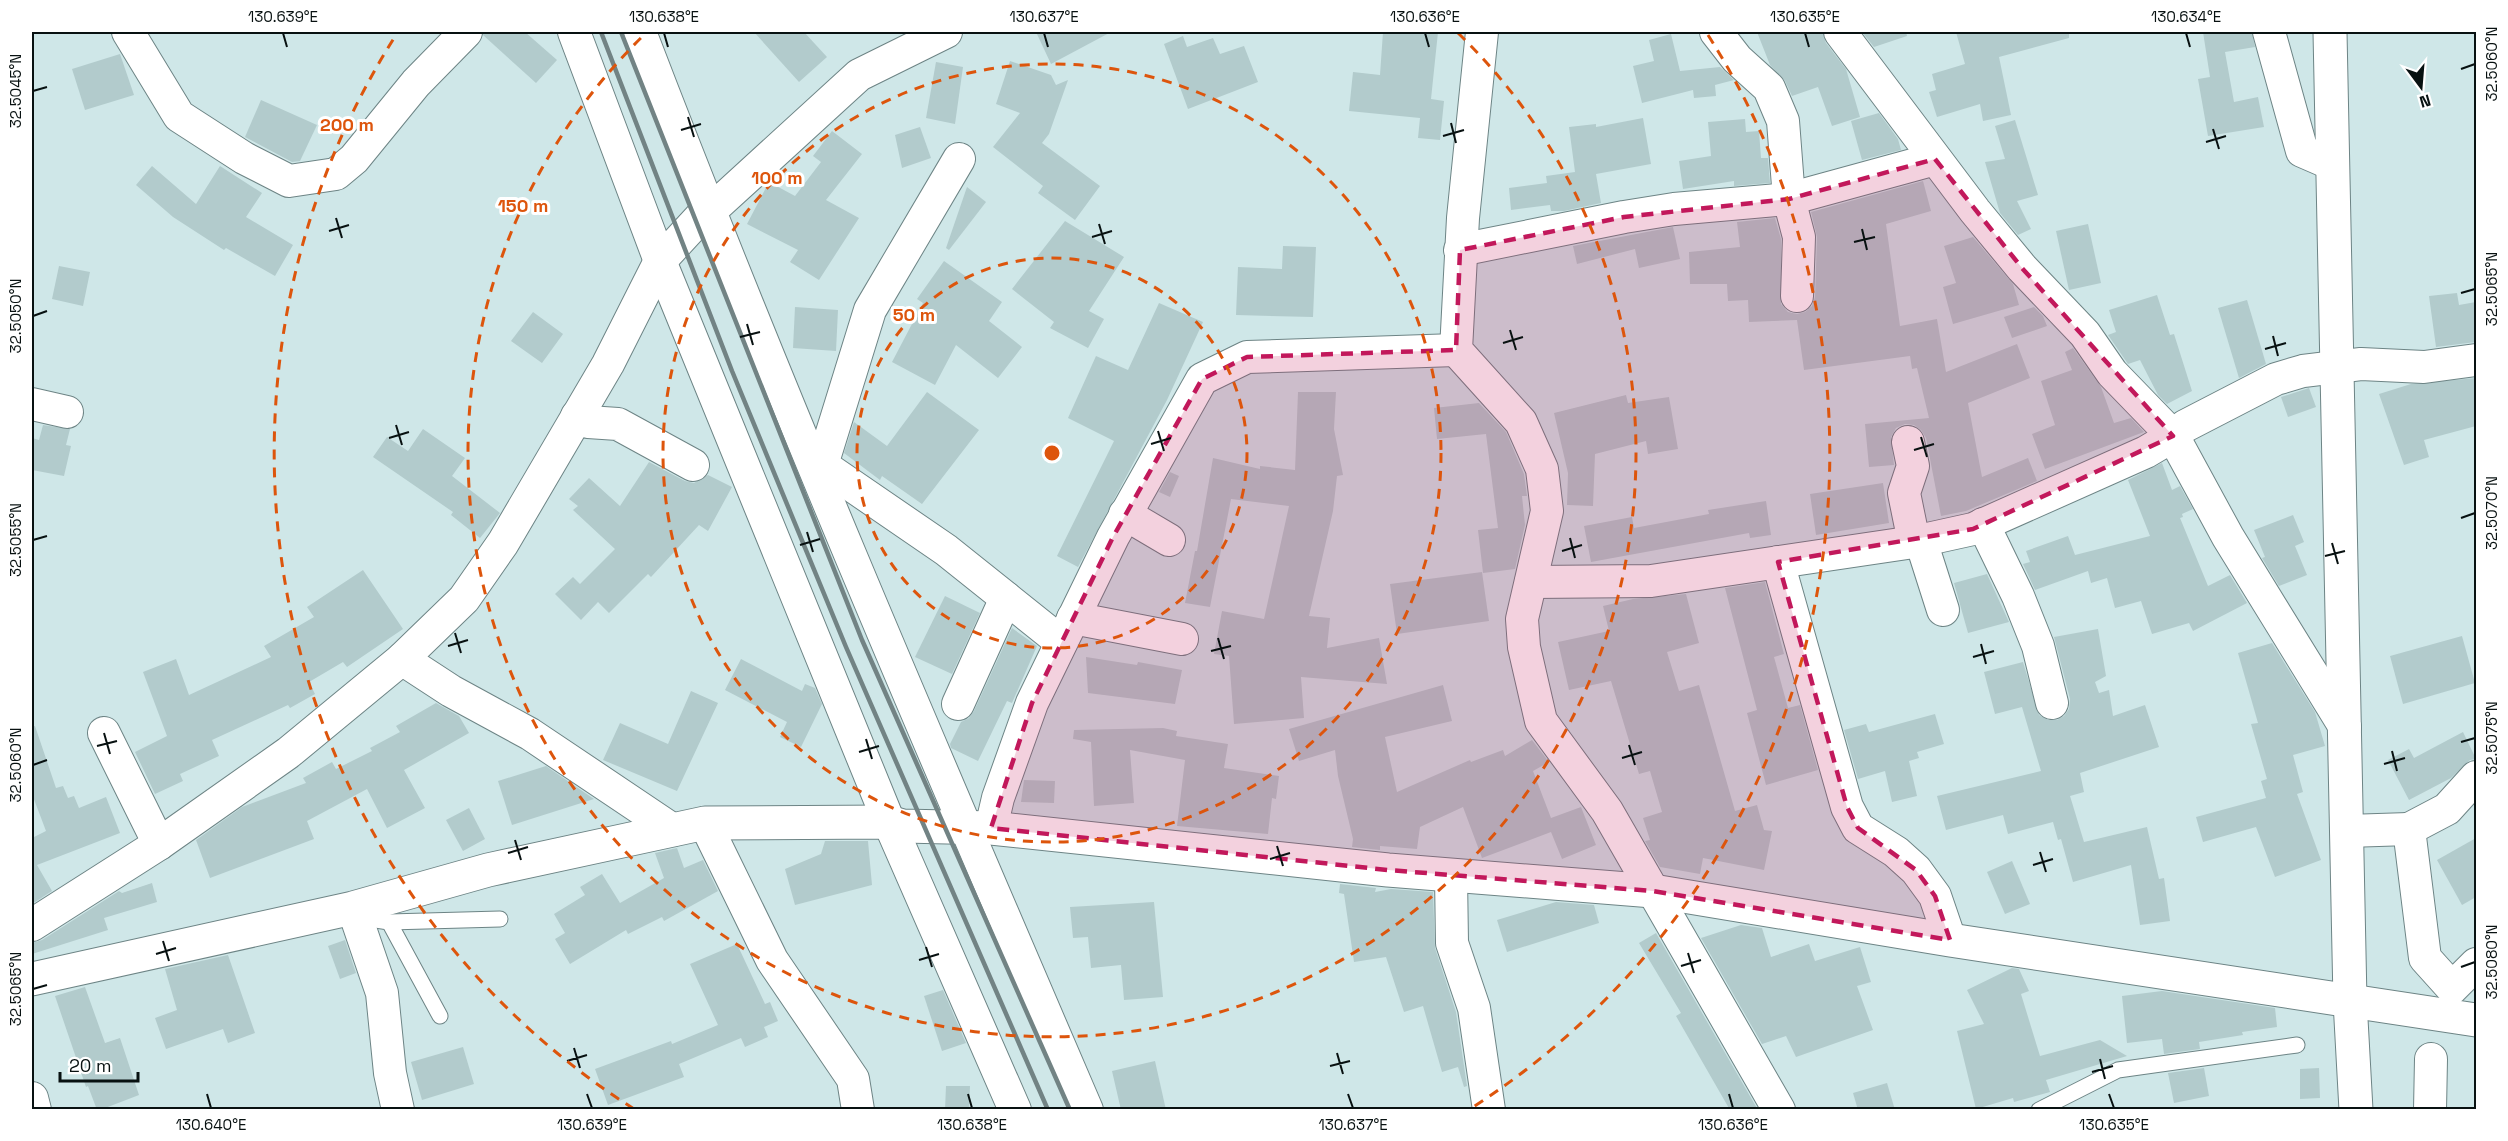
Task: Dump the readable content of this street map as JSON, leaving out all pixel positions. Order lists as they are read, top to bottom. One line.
{"scale_bar":"20 m","north":"bottom","coordinates":["130.639°E","130.638°E","130.637°E","130.636°E","130.635°E","130.634°E","32.5060°N","32.5045°N","32.5065°N","32.5050°N","32.5070°N","32.5055°N","32.5075°N","32.5080°N","130.640°E"],"rings":["200 m","100 m","150 m","50 m"]}
